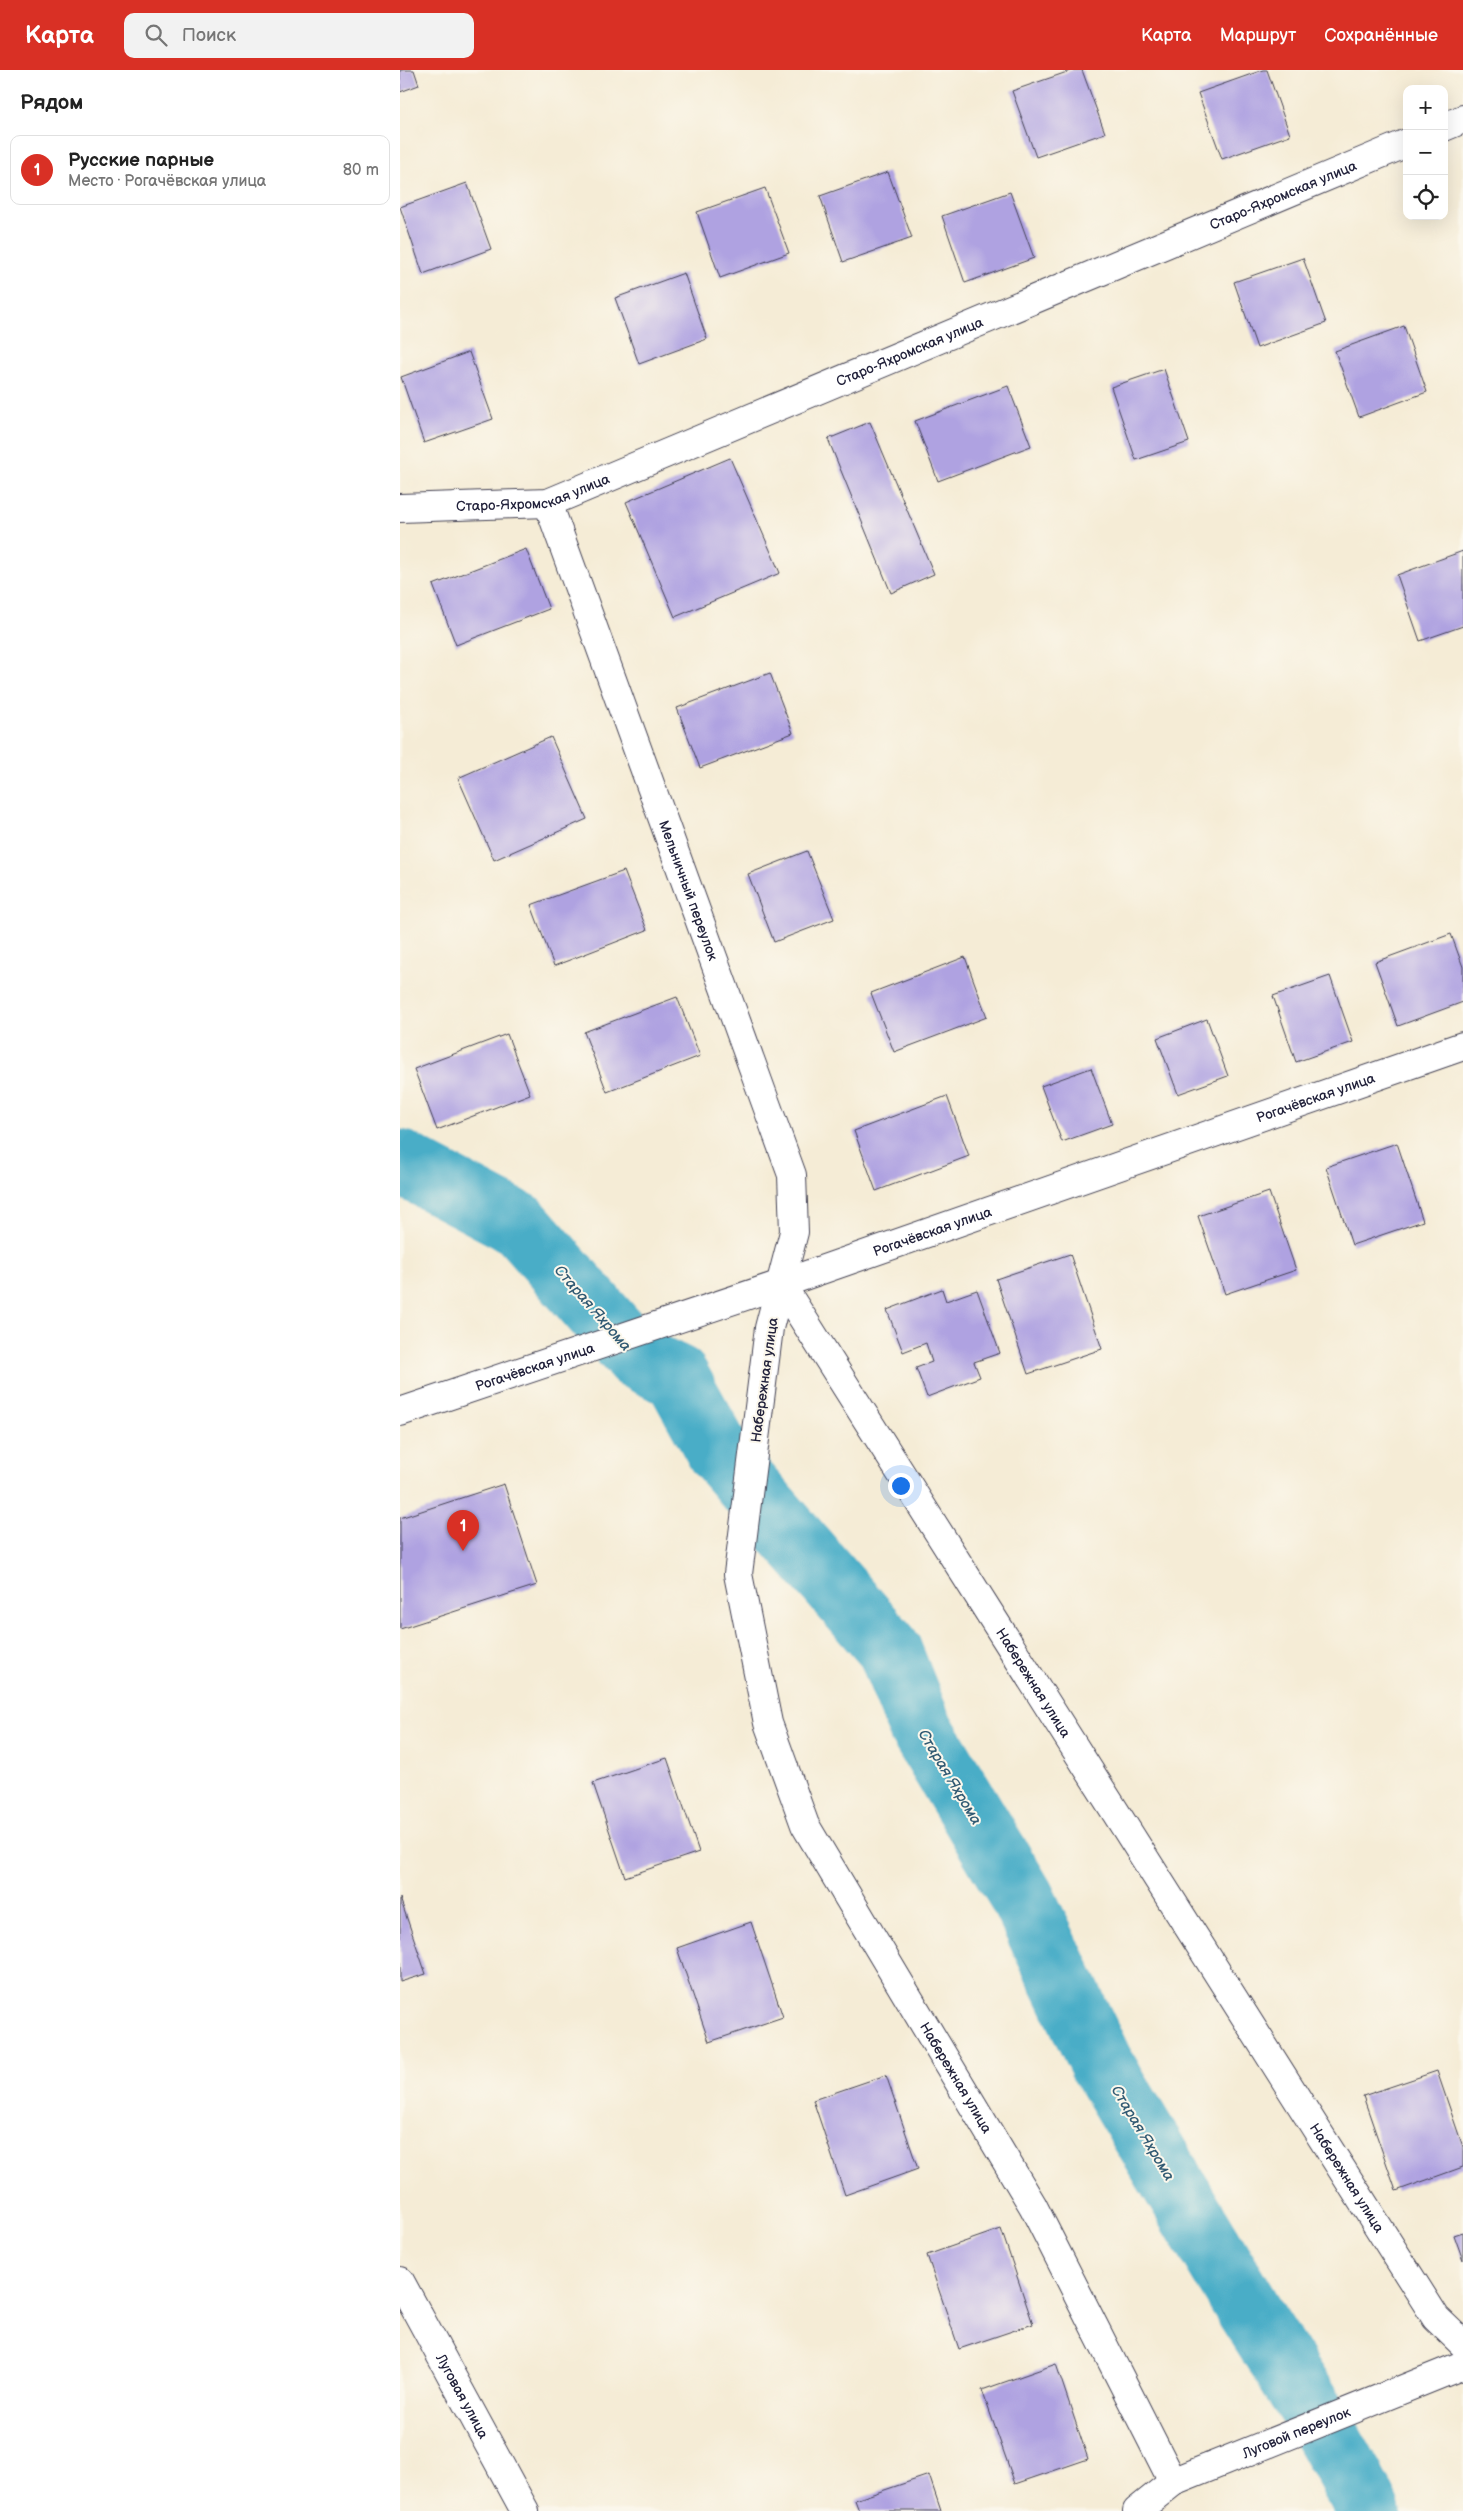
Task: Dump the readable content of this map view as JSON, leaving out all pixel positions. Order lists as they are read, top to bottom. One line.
{"streets":{"street":["Старо-Яхромская улица","Мельничный переулок","Рогачёвская улица","Набережная улица","Луговая улица","Луговой переулок"]},"crossings":[["Старо-Яхромская улица","Мельничный переулок"],["Мельничный переулок","Рогачёвская улица"],["Мельничный переулок","Набережная улица"],["Рогачёвская улица","Набережная улица"],["Набережная улица","Луговой переулок"]],"water":["Старая Яхрома"],"page":{"header":"Карта","search":"Поиск","nav":["Карта","Маршрут","Сохранённые"],"heading":"Рядом","map_buttons":["+","−"],"list":[{"mark":"1","name":"Русские парные","note":"Место · Рогачёвская улица","value":"80 m"}],"pins":"1"}}
